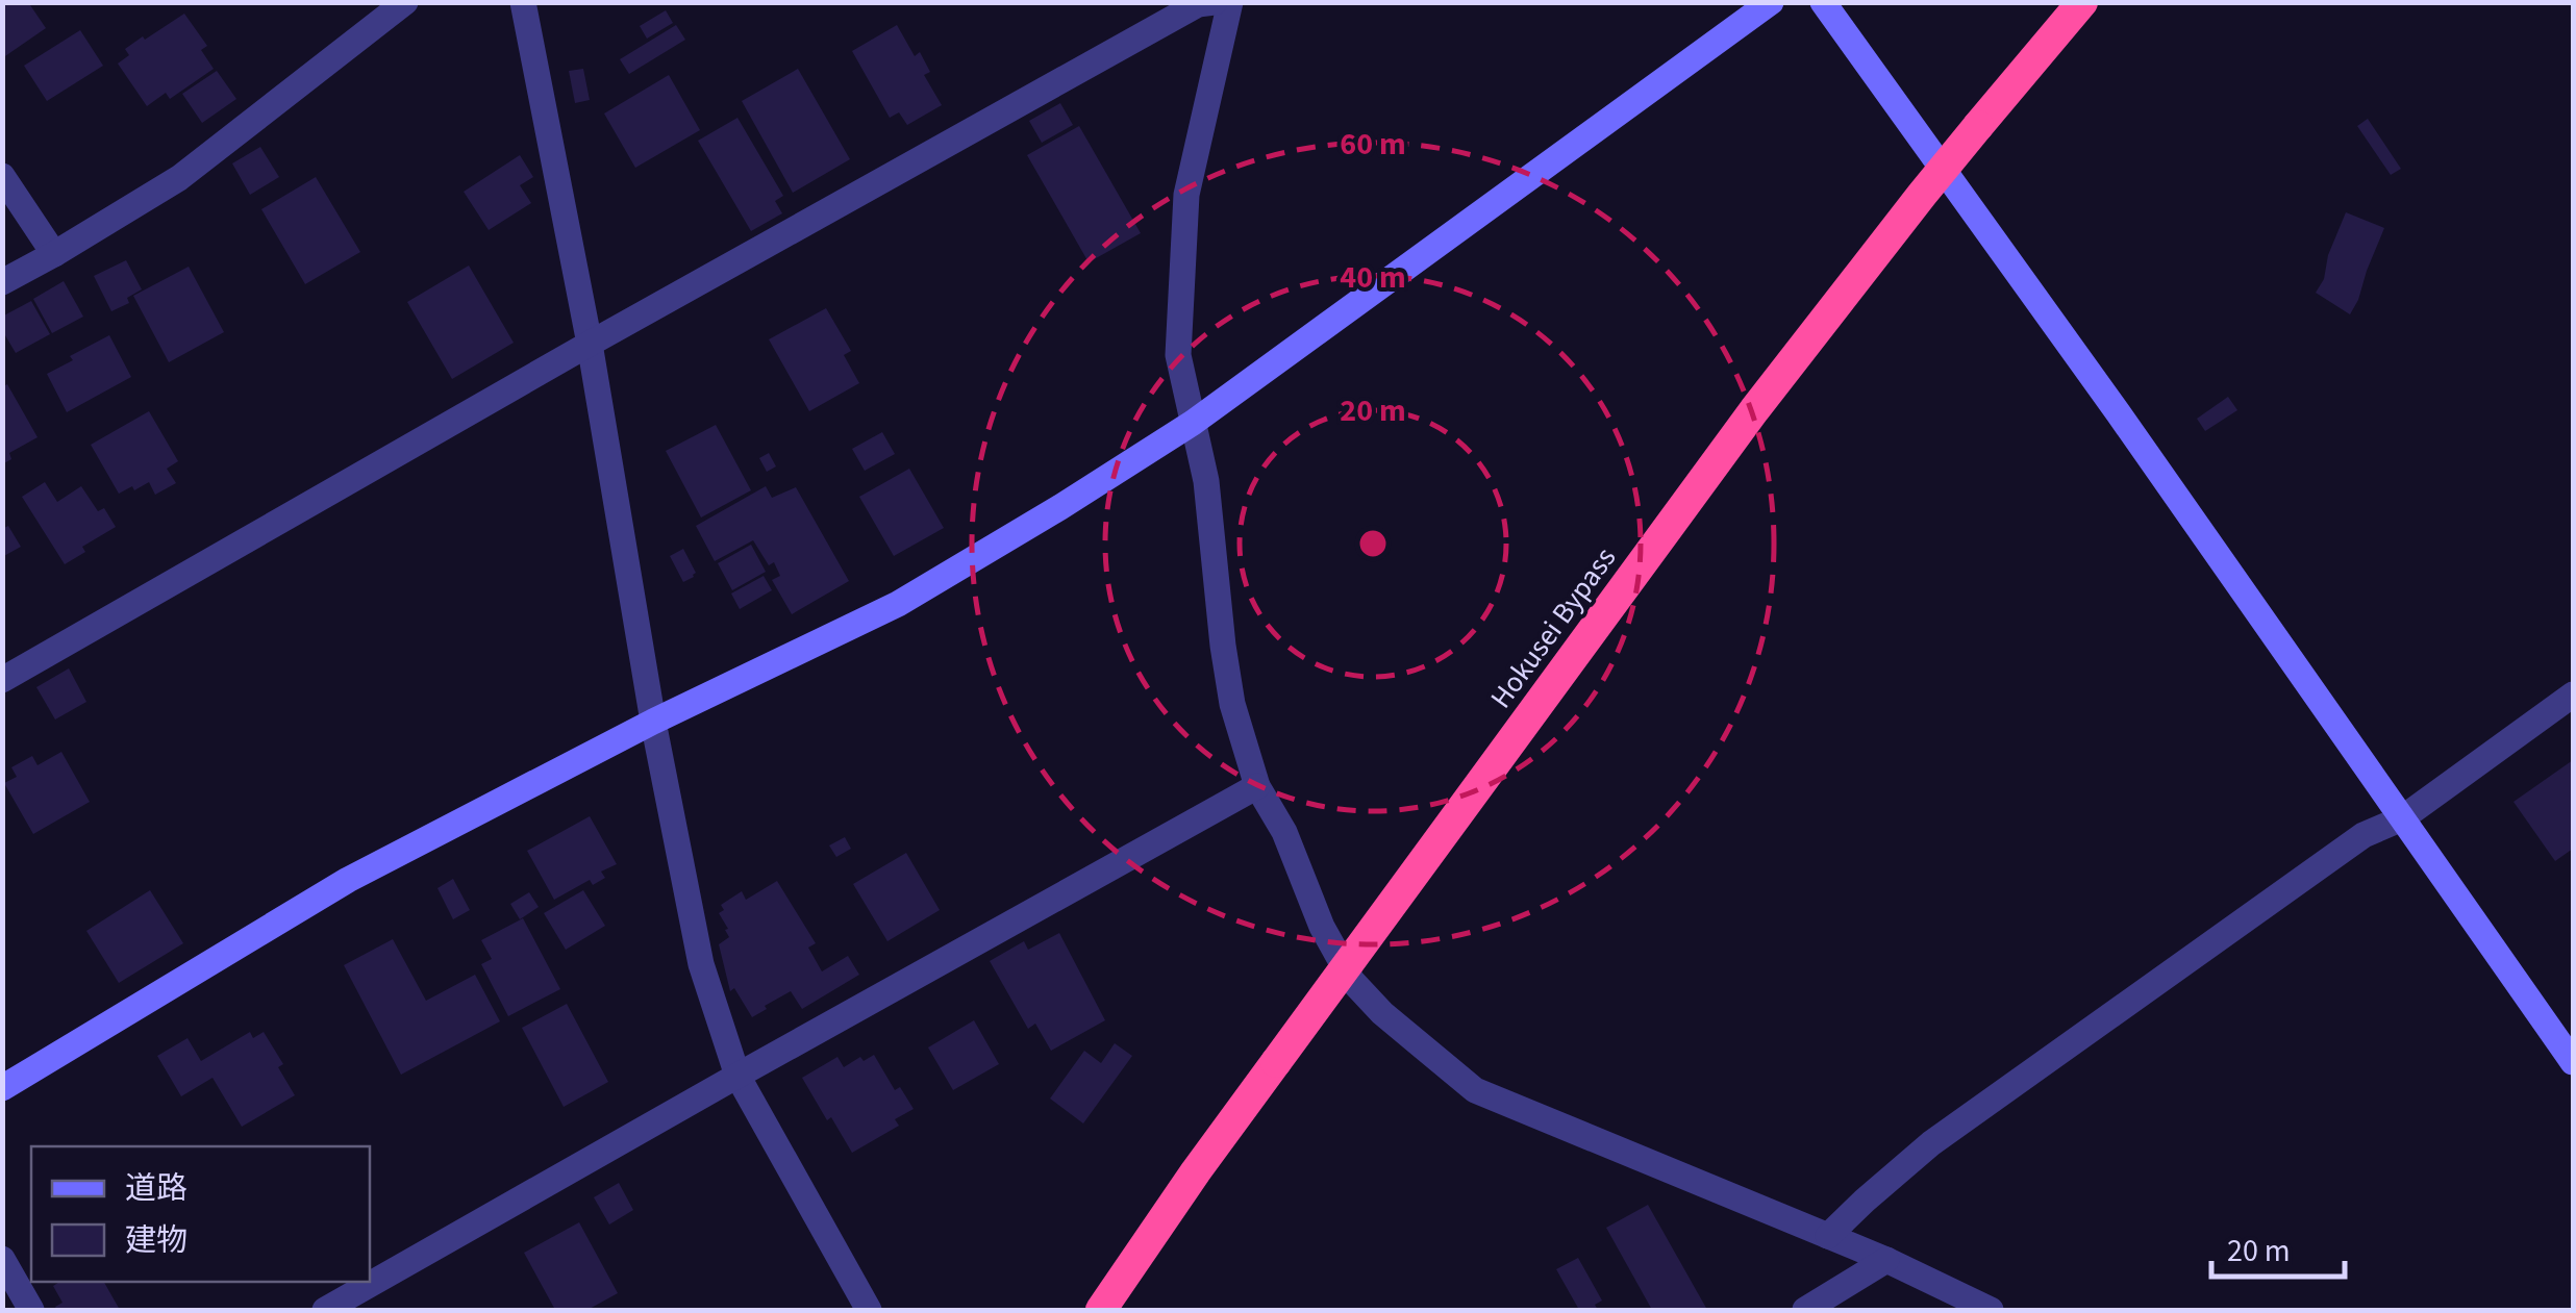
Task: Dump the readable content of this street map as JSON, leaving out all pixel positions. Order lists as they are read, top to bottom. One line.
{"streets":{"highway":["Hokusei Bypass"]},"legend":["道路","建物"],"scale_bar":"20 m","rings":["60 m","40 m","20 m"]}
